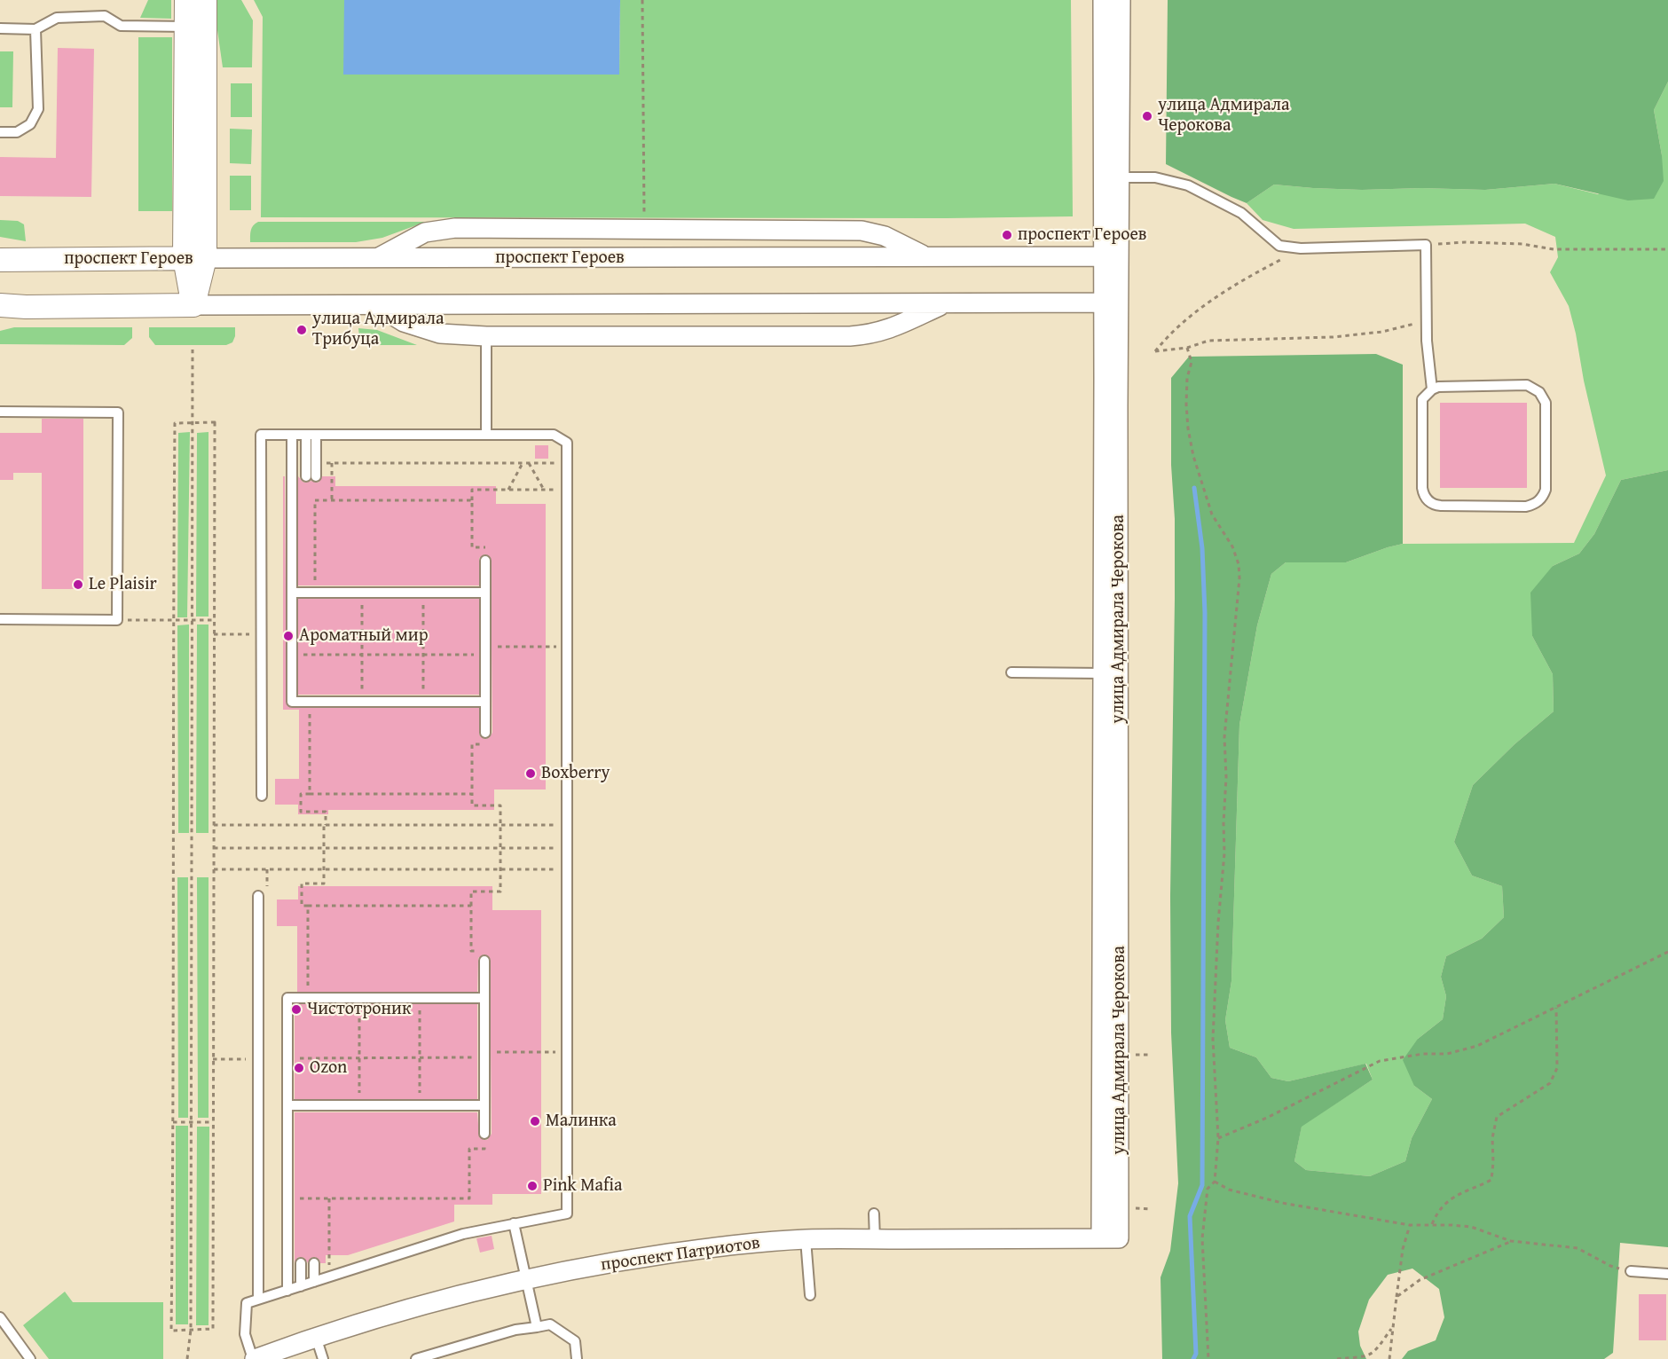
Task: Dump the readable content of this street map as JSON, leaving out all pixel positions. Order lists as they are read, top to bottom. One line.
{"streets":{"street":["проспект Героев","улица Адмирала Черокова","проспект Патриотов"]},"crossings":[["проспект Героев","улица Адмирала Черокова"],["улица Адмирала Черокова","проспект Патриотов"]],"places":["улица Адмирала Черокова","проспект Героев","улица Адмирала Трибуца","Le Plaisir","Ароматный мир","Boxberry","Чистотроник","Ozon","Малинка","Pink Mafia"]}
